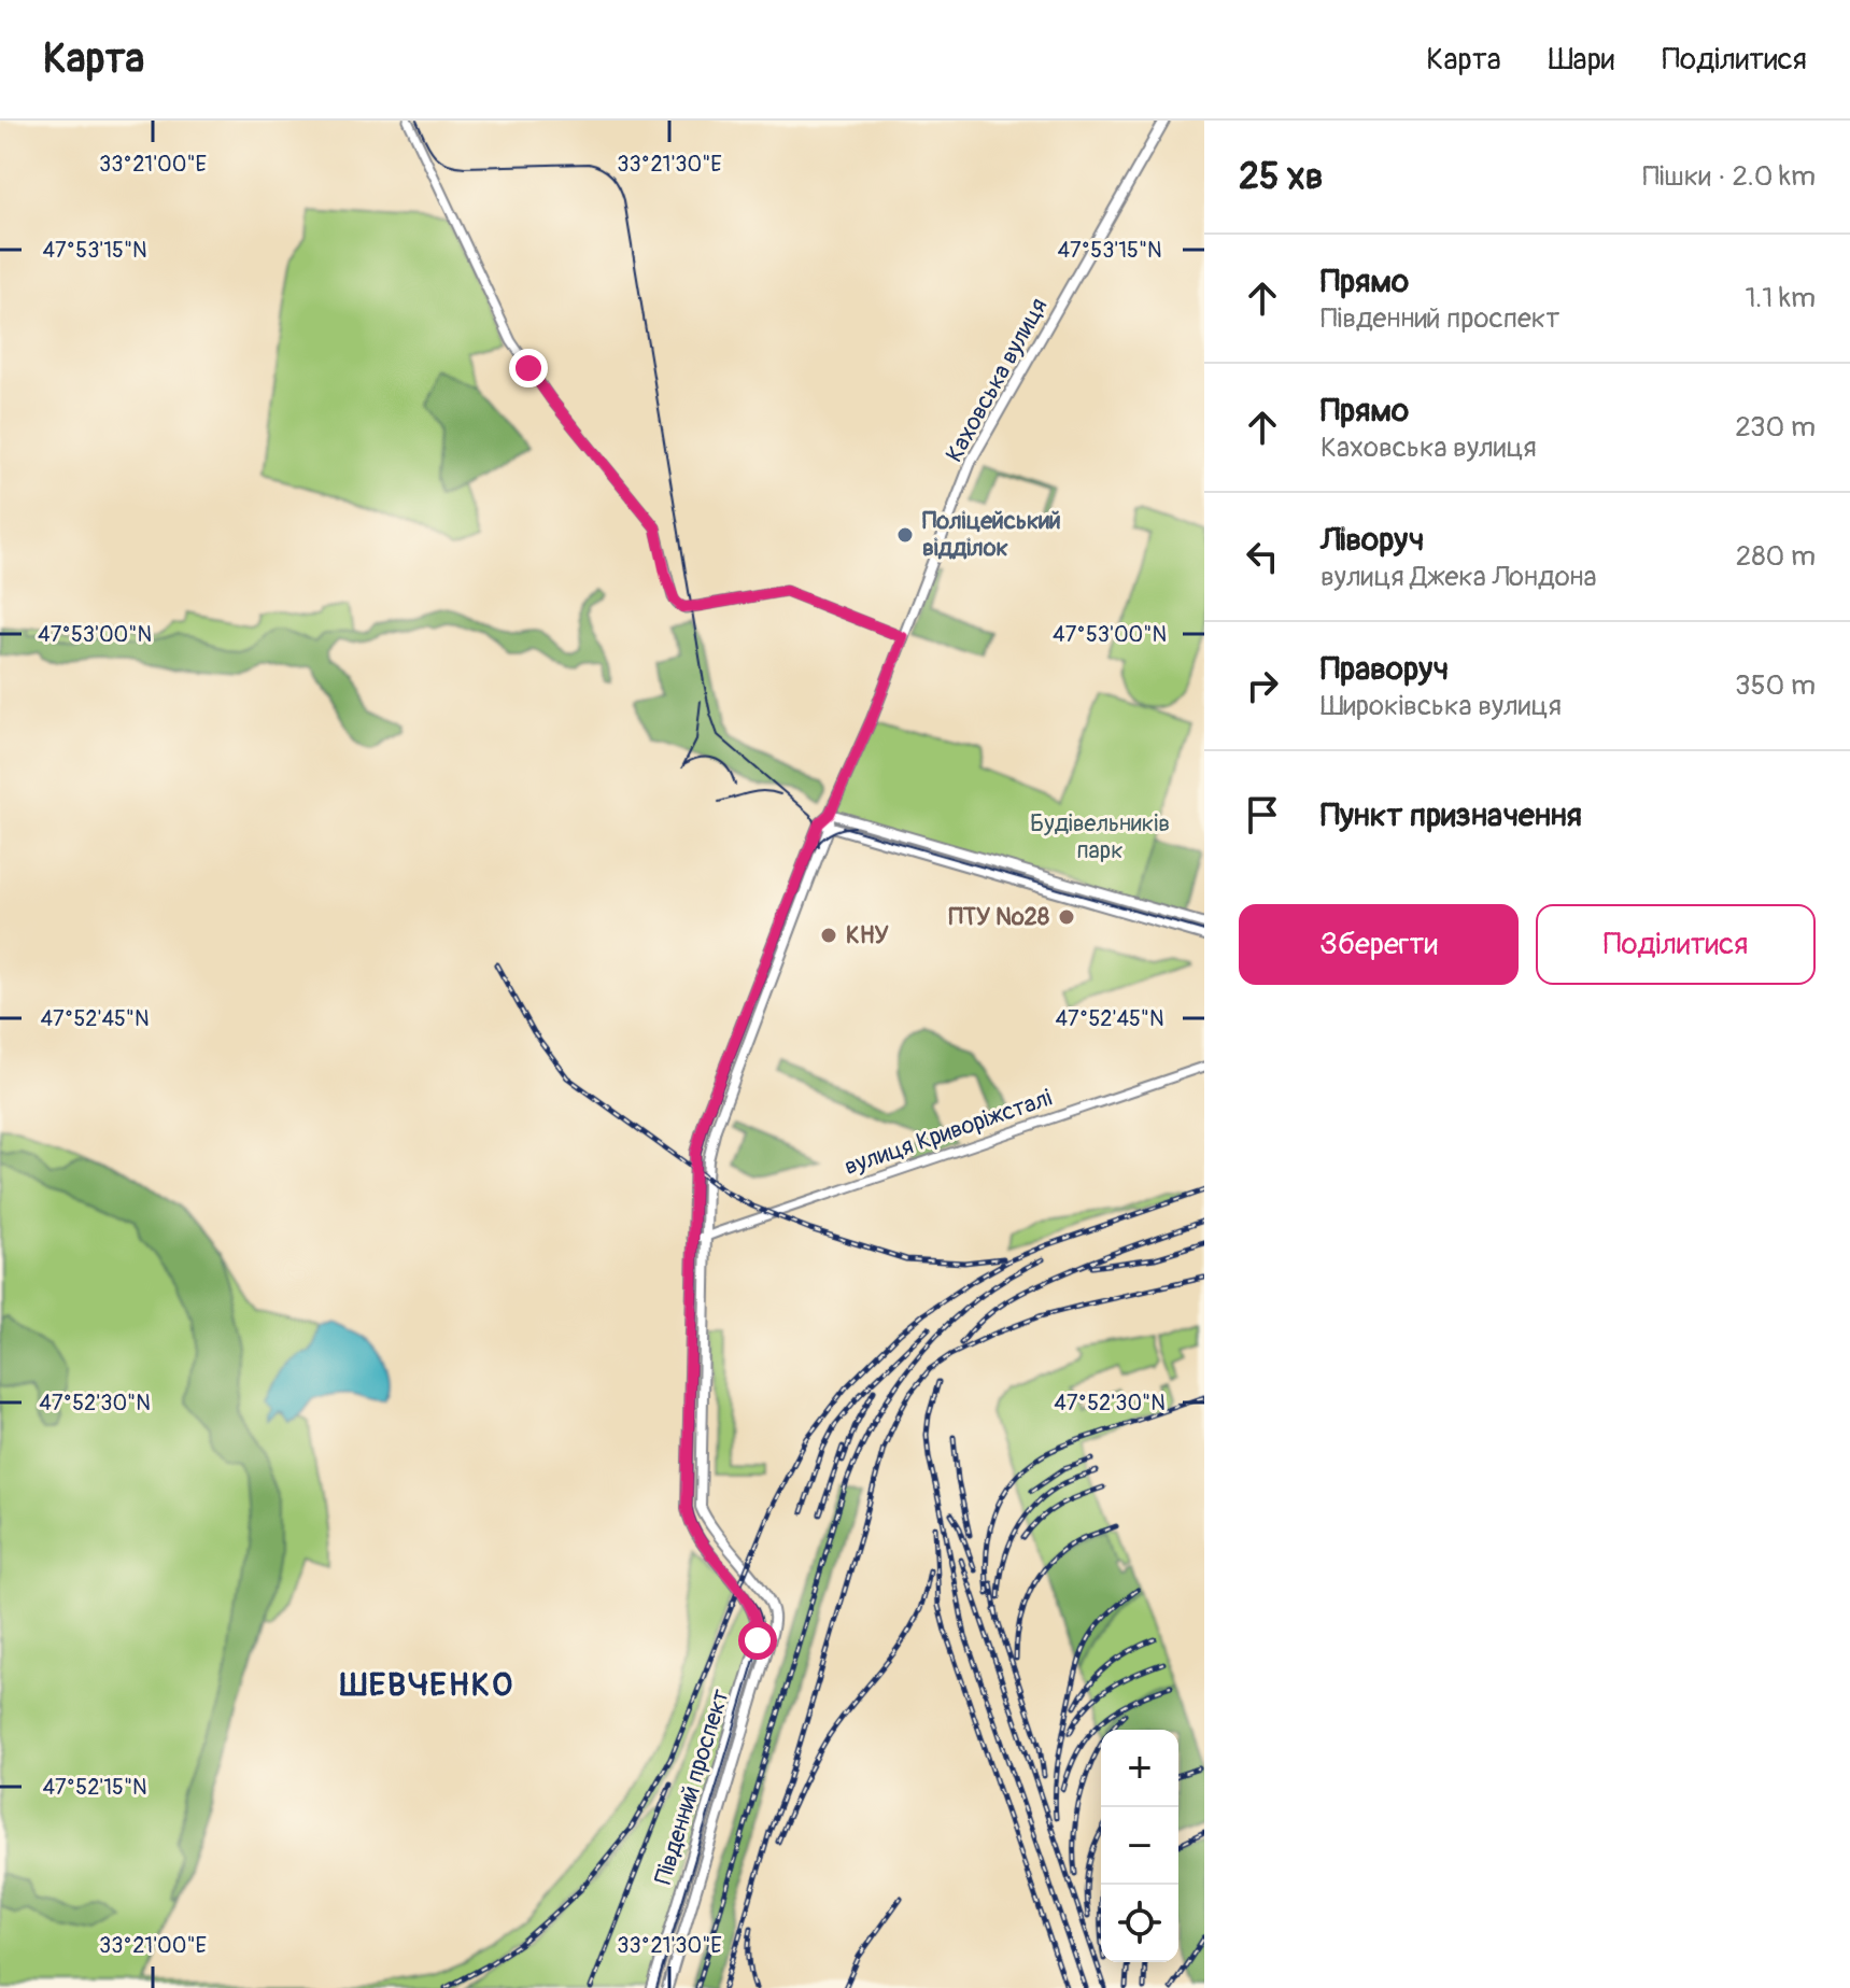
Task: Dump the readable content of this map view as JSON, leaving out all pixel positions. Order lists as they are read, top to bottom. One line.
{"streets":{"main road":["Каховська вулиця","вулиця Криворіжсталі","Південний проспект"]},"crossings":[["Каховська вулиця","Південний проспект"],["вулиця Криворіжсталі","Південний проспект"]],"districts":["ШЕВЧЕНКО"],"parks":["Будівельників парк"],"places":["Поліцейський відділок","ПТУ №28","КНУ"],"page":{"header":"Карта","nav":["Карта","Шари","Поділитися"],"heading":["25 хв","Пішки · 2.0 km"],"list":[["Прямо","Південний проспект","1.1 km"],["Прямо","Каховська вулиця","230 m"],["Ліворуч","вулиця Джека Лондона","280 m"],["Праворуч","Широківська вулиця","350 m"],"Пункт призначення"],"buttons":["Зберегти","Поділитися"],"map_buttons":["+","−"]},"coordinates":["33°21'00\"E","33°21'30\"E","47°53'15\"N","47°53'00\"N","47°52'45\"N","47°52'30\"N","47°52'15\"N"]}
